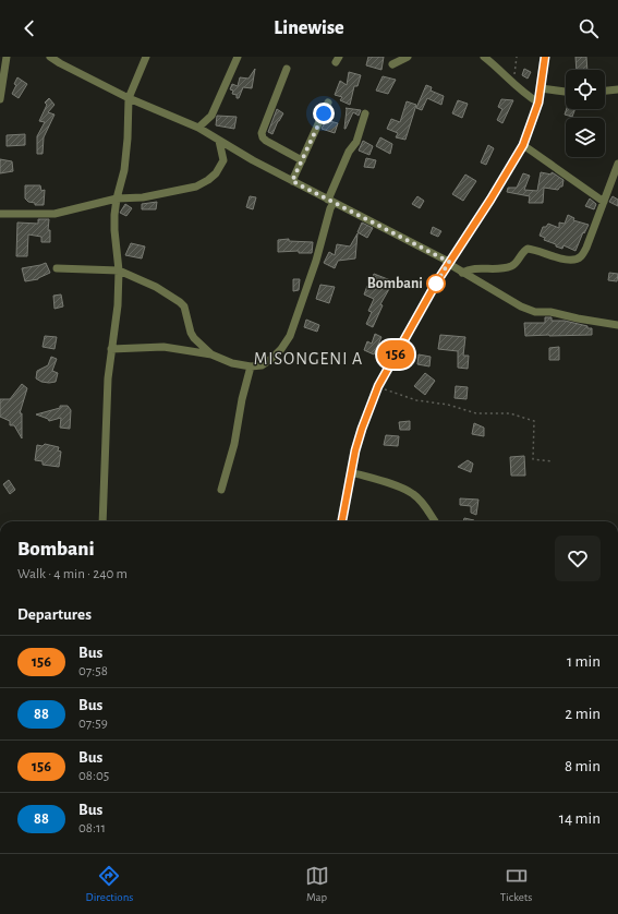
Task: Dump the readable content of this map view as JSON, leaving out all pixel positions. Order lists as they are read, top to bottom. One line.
{"districts":["MISONGENI A"],"places":["Bombani"],"lines":["bus line 156"],"page":{"header":"Linewise","on_map":"156","heading":[["Bombani","Walk · 4 min · 240 m"],"Departures"],"list":[{"mark":"156","name":"Bus","note":"07:58","value":"1 min"},{"mark":"88","name":"Bus","note":"07:59","value":"2 min"},{"mark":"156","name":"Bus","note":"08:05","value":"8 min"},{"mark":"88","name":"Bus","note":"08:11","value":"14 min"}],"tabs":["Directions","Map","Tickets"]}}
